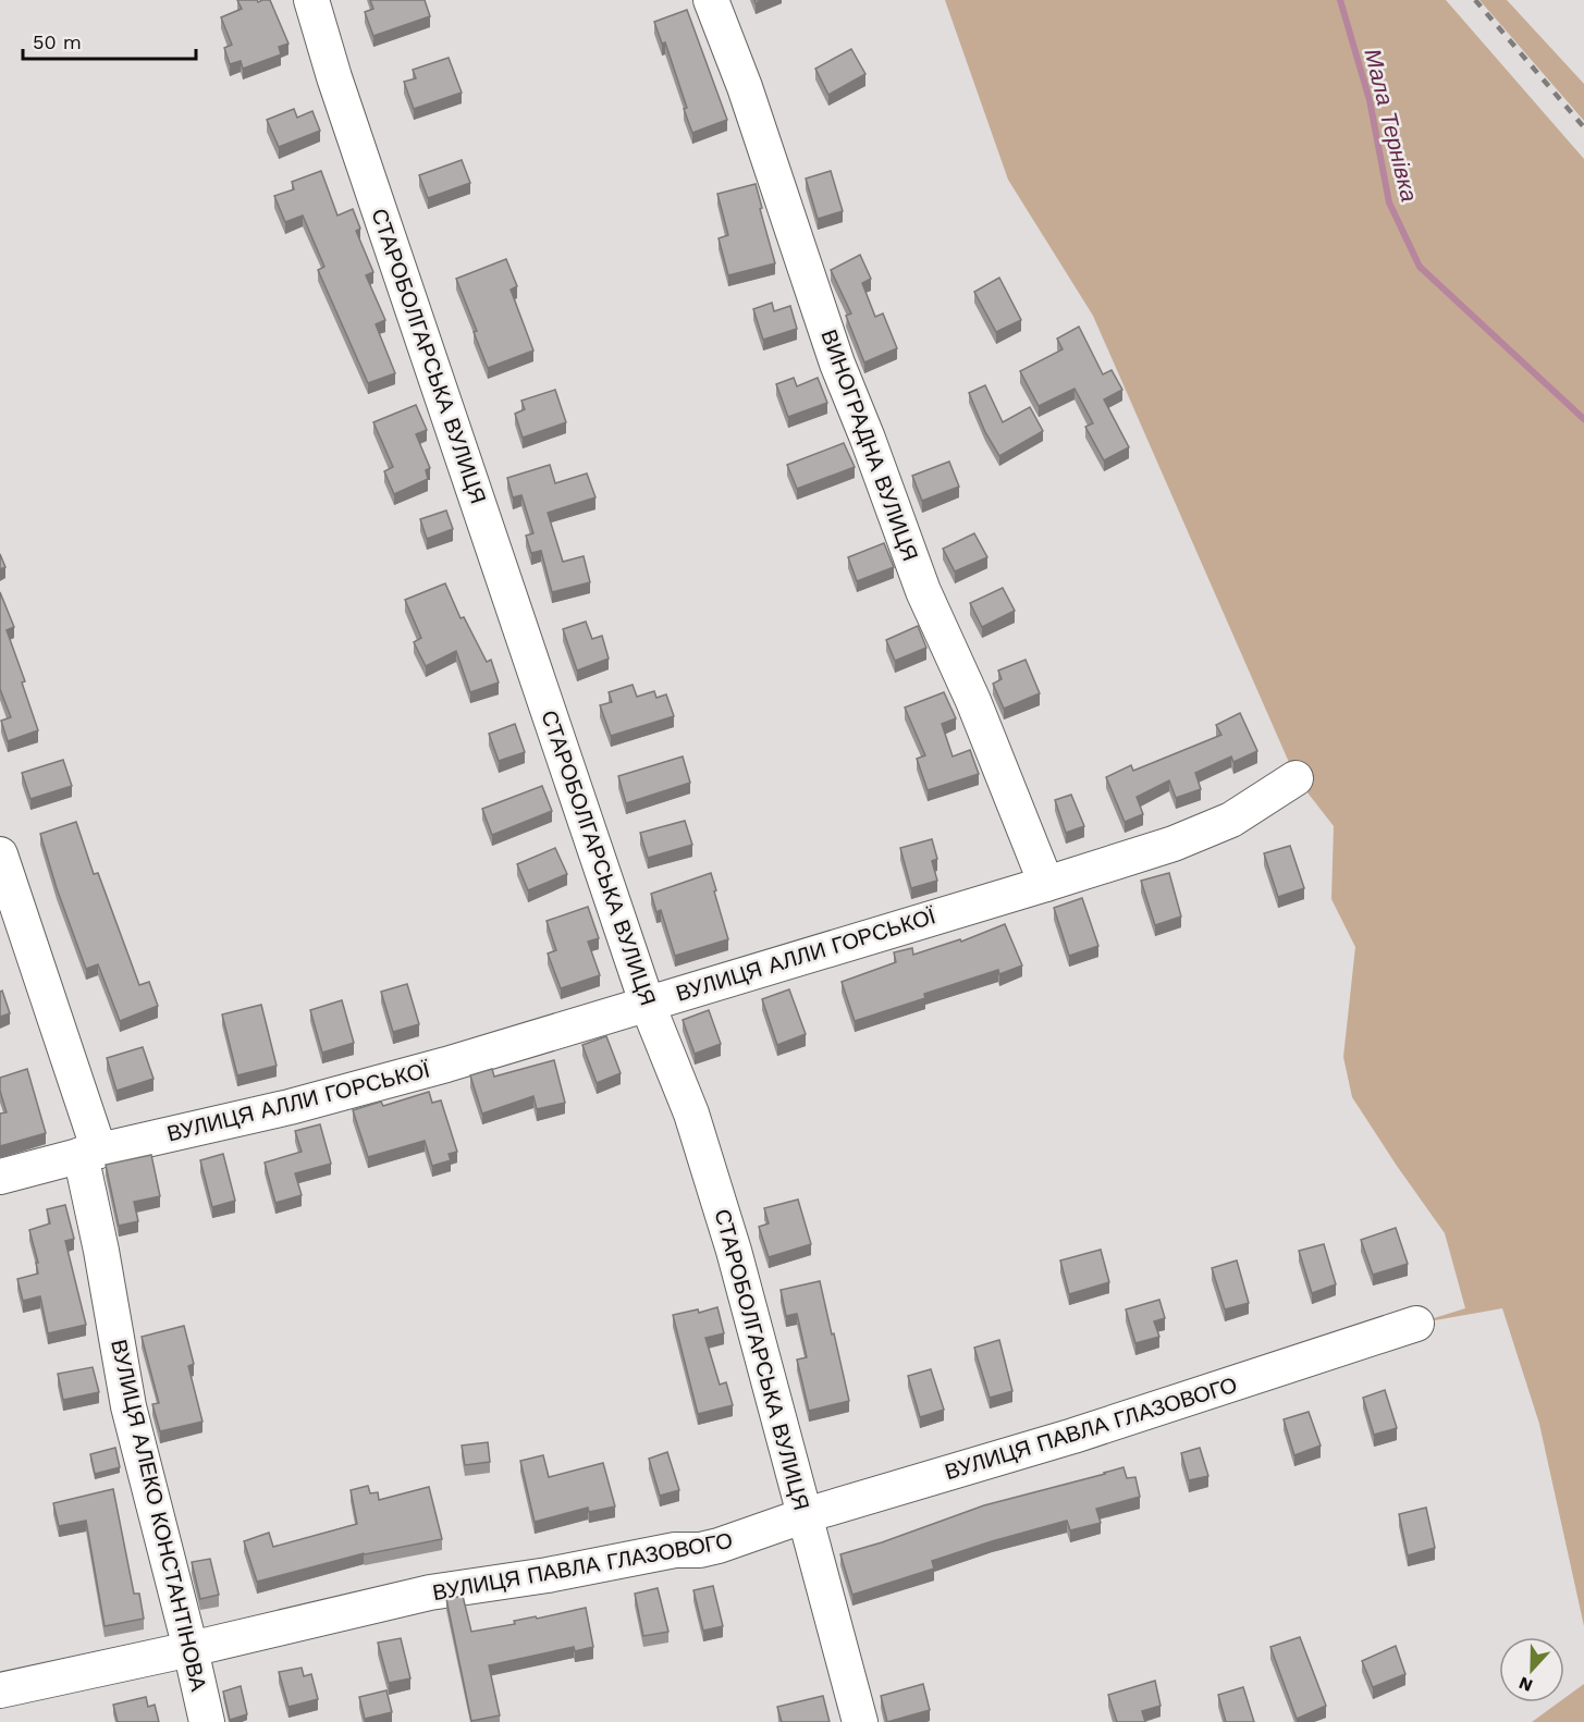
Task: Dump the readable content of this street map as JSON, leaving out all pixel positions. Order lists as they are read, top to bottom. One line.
{"streets":{"street":["СТАРОБОЛГАРСЬКА ВУЛИЦЯ","ВИНОГРАДНА ВУЛИЦЯ","ВУЛИЦЯ АЛЛИ ГОРСЬКОЇ","ВУЛИЦЯ ПАВЛА ГЛАЗОВОГО","ВУЛИЦЯ АЛЕКО КОНСТАНТІНОВА"]},"crossings":[["СТАРОБОЛГАРСЬКА ВУЛИЦЯ","ВУЛИЦЯ АЛЛИ ГОРСЬКОЇ"],["СТАРОБОЛГАРСЬКА ВУЛИЦЯ","ВУЛИЦЯ ПАВЛА ГЛАЗОВОГО"],["ВИНОГРАДНА ВУЛИЦЯ","ВУЛИЦЯ АЛЛИ ГОРСЬКОЇ"],["ВУЛИЦЯ АЛЛИ ГОРСЬКОЇ","ВУЛИЦЯ АЛЕКО КОНСТАНТІНОВА"],["ВУЛИЦЯ ПАВЛА ГЛАЗОВОГО","ВУЛИЦЯ АЛЕКО КОНСТАНТІНОВА"]],"water":["Мала Тернівка"],"scale_bar":"50 m","north":"bottom"}
